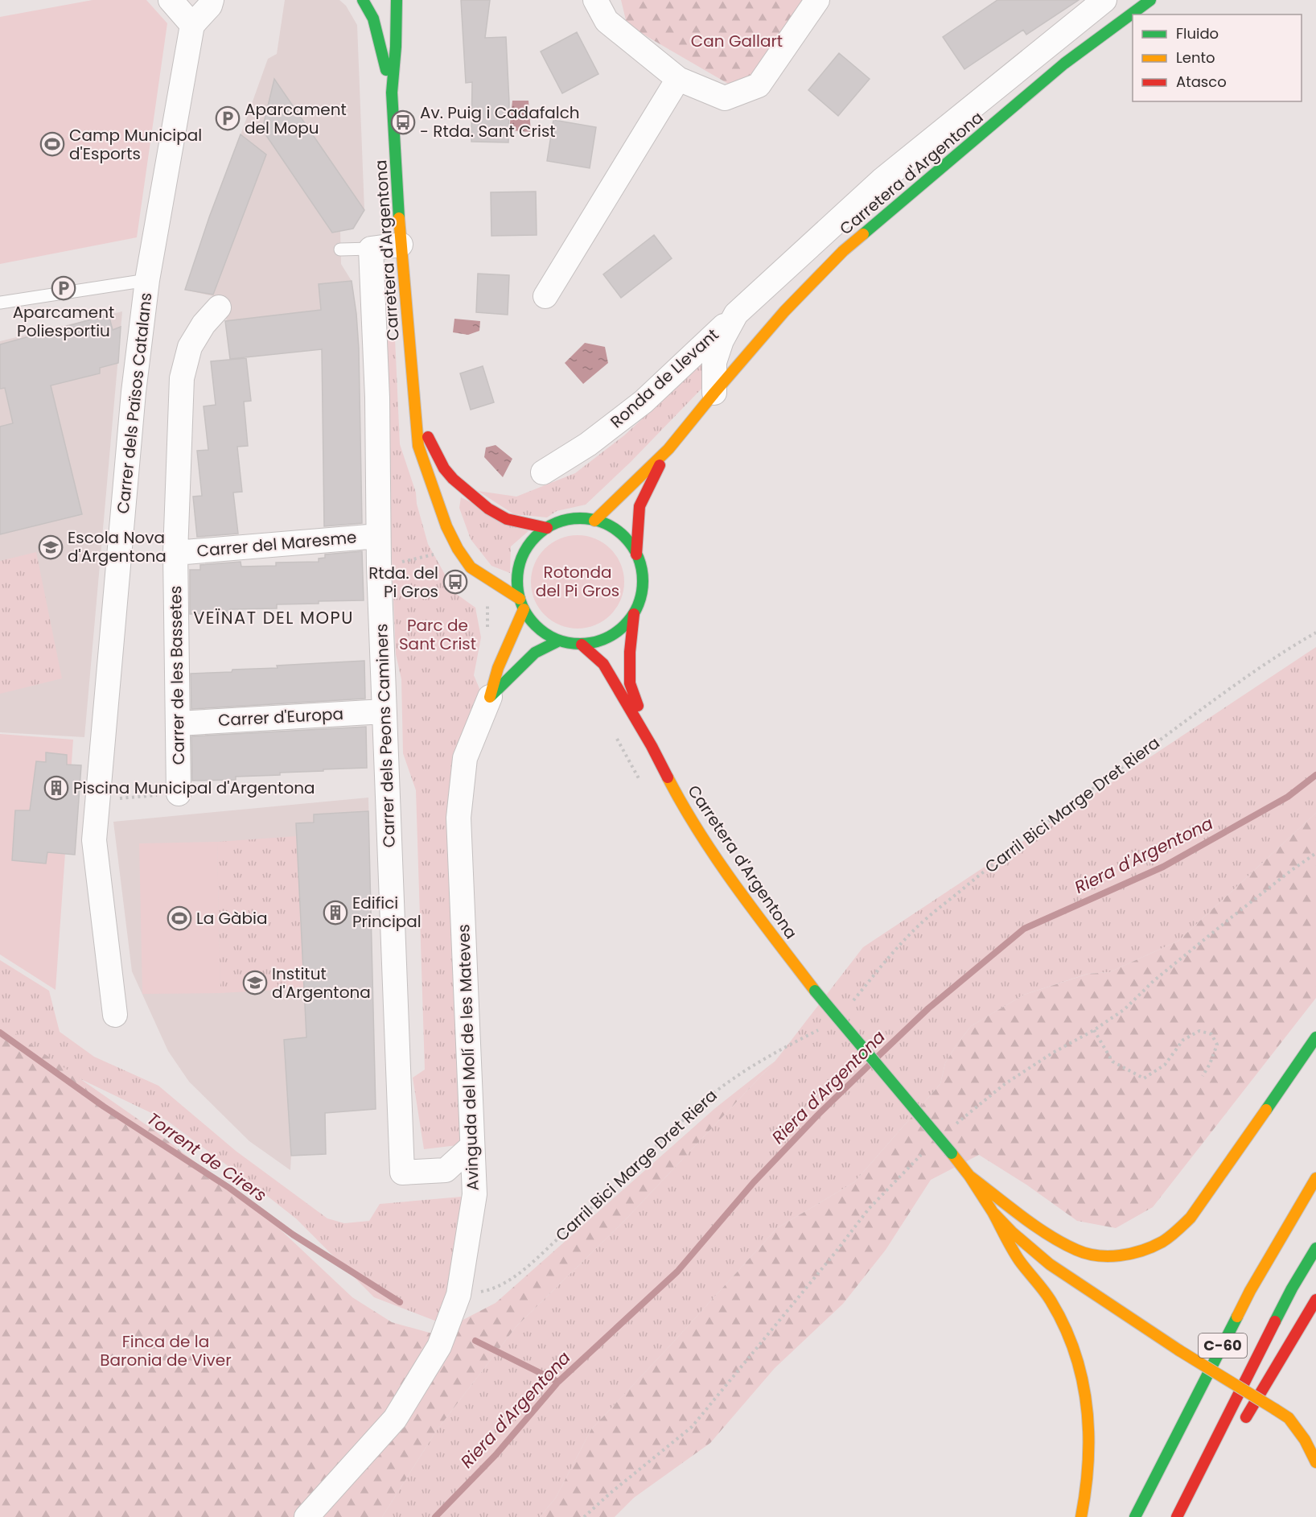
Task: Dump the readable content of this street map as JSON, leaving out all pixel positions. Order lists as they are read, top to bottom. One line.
{"streets":{"main road":["Carretera d'Argentona","C-60"],"street":["Ronda de Llevant","Carrer dels Països Catalans","Carrer del Maresme","Carrer de les Bassetes","Carrer d'Europa","Carrer dels Peons Caminers","Avinguda del Molí de les Mateves"],"path":["Carril Bici Marge Dret Riera"]},"crossings":[["Carretera d'Argentona","Ronda de Llevant"],["Carrer del Maresme","Carrer de les Bassetes"],["Carrer del Maresme","Carrer dels Peons Caminers"],["Carrer de les Bassetes","Carrer d'Europa"],["Carrer d'Europa","Carrer dels Peons Caminers"],["Carrer dels Peons Caminers","Avinguda del Molí de les Mateves"],["Carril Bici Marge Dret Riera","Avinguda del Molí de les Mateves"]],"districts":["VEÏNAT DEL MOPU"],"water":["Riera d'Argentona","Torrent de Cirers"],"parks":["Can Gallart","Rotonda del Pi Gros","Parc de Sant Crist","Finca de la Baronia de Viver"],"places":{"parking":["Aparcament del Mopu","Aparcament Poliesportiu"],"bus stop":["Av. Puig i Cadafalch - Rtda. Sant Crist","Rtda. del Pi Gros"],"sports":["Camp Municipal d'Esports","La Gàbia"],"school or university":["Escola Nova d'Argentona","Institut d'Argentona"],"building":["Piscina Municipal d'Argentona","Edifici Principal"]},"legend":["Fluido","Lento","Atasco"]}
